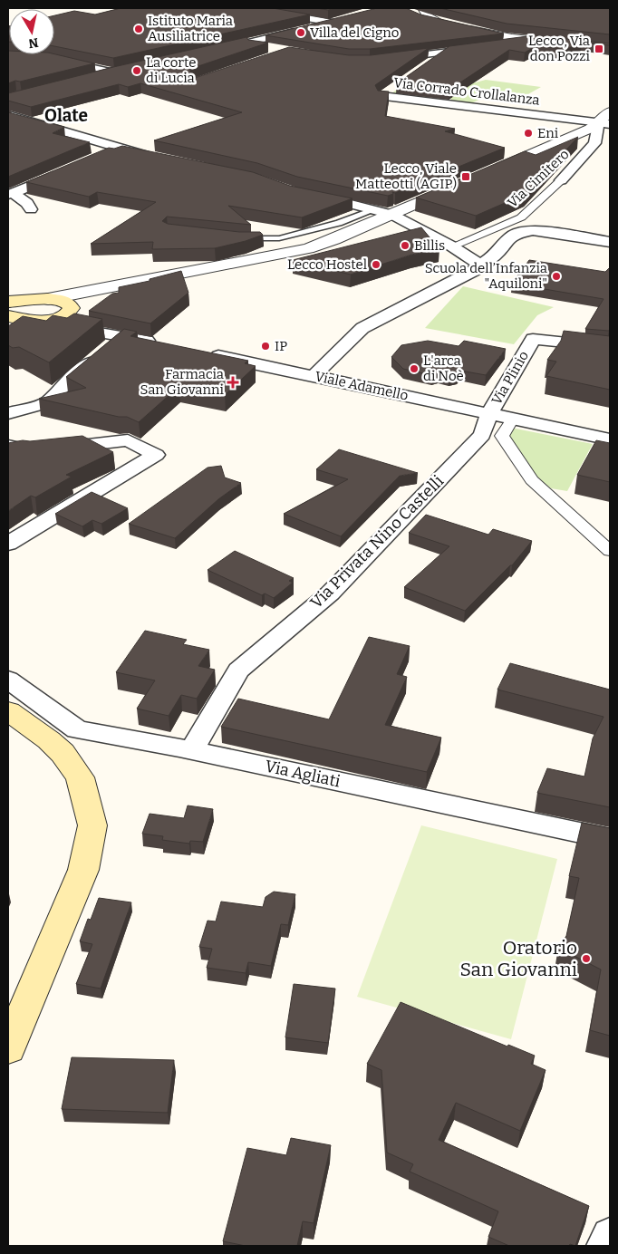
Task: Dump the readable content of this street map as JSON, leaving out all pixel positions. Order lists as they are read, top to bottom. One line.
{"streets":{"street":["Via Corrado Crollalanza","Via Cimitero","Via Plinio","Viale Adamello","Via Privata Nino Castelli","Via Agliati"]},"crossings":[["Via Corrado Crollalanza","Via Cimitero"],["Via Plinio","Viale Adamello"],["Via Plinio","Via Privata Nino Castelli"],["Viale Adamello","Via Privata Nino Castelli"],["Via Privata Nino Castelli","Via Agliati"]],"districts":["Olate"],"places":{"other":["Istituto Maria Ausiliatrice","Villa del Cigno","La corte di Lucia","Eni","Billis","Lecco Hostel","Scuola dell’Infanzia \"Aquiloni\"","IP","L'arca di Noè","Oratorio San Giovanni"],"transit":["Lecco, Via don Pozzi","Lecco, Viale Matteotti (AGIP)"],"health":["Farmacia San Giovanni"]},"north":"bottom"}
